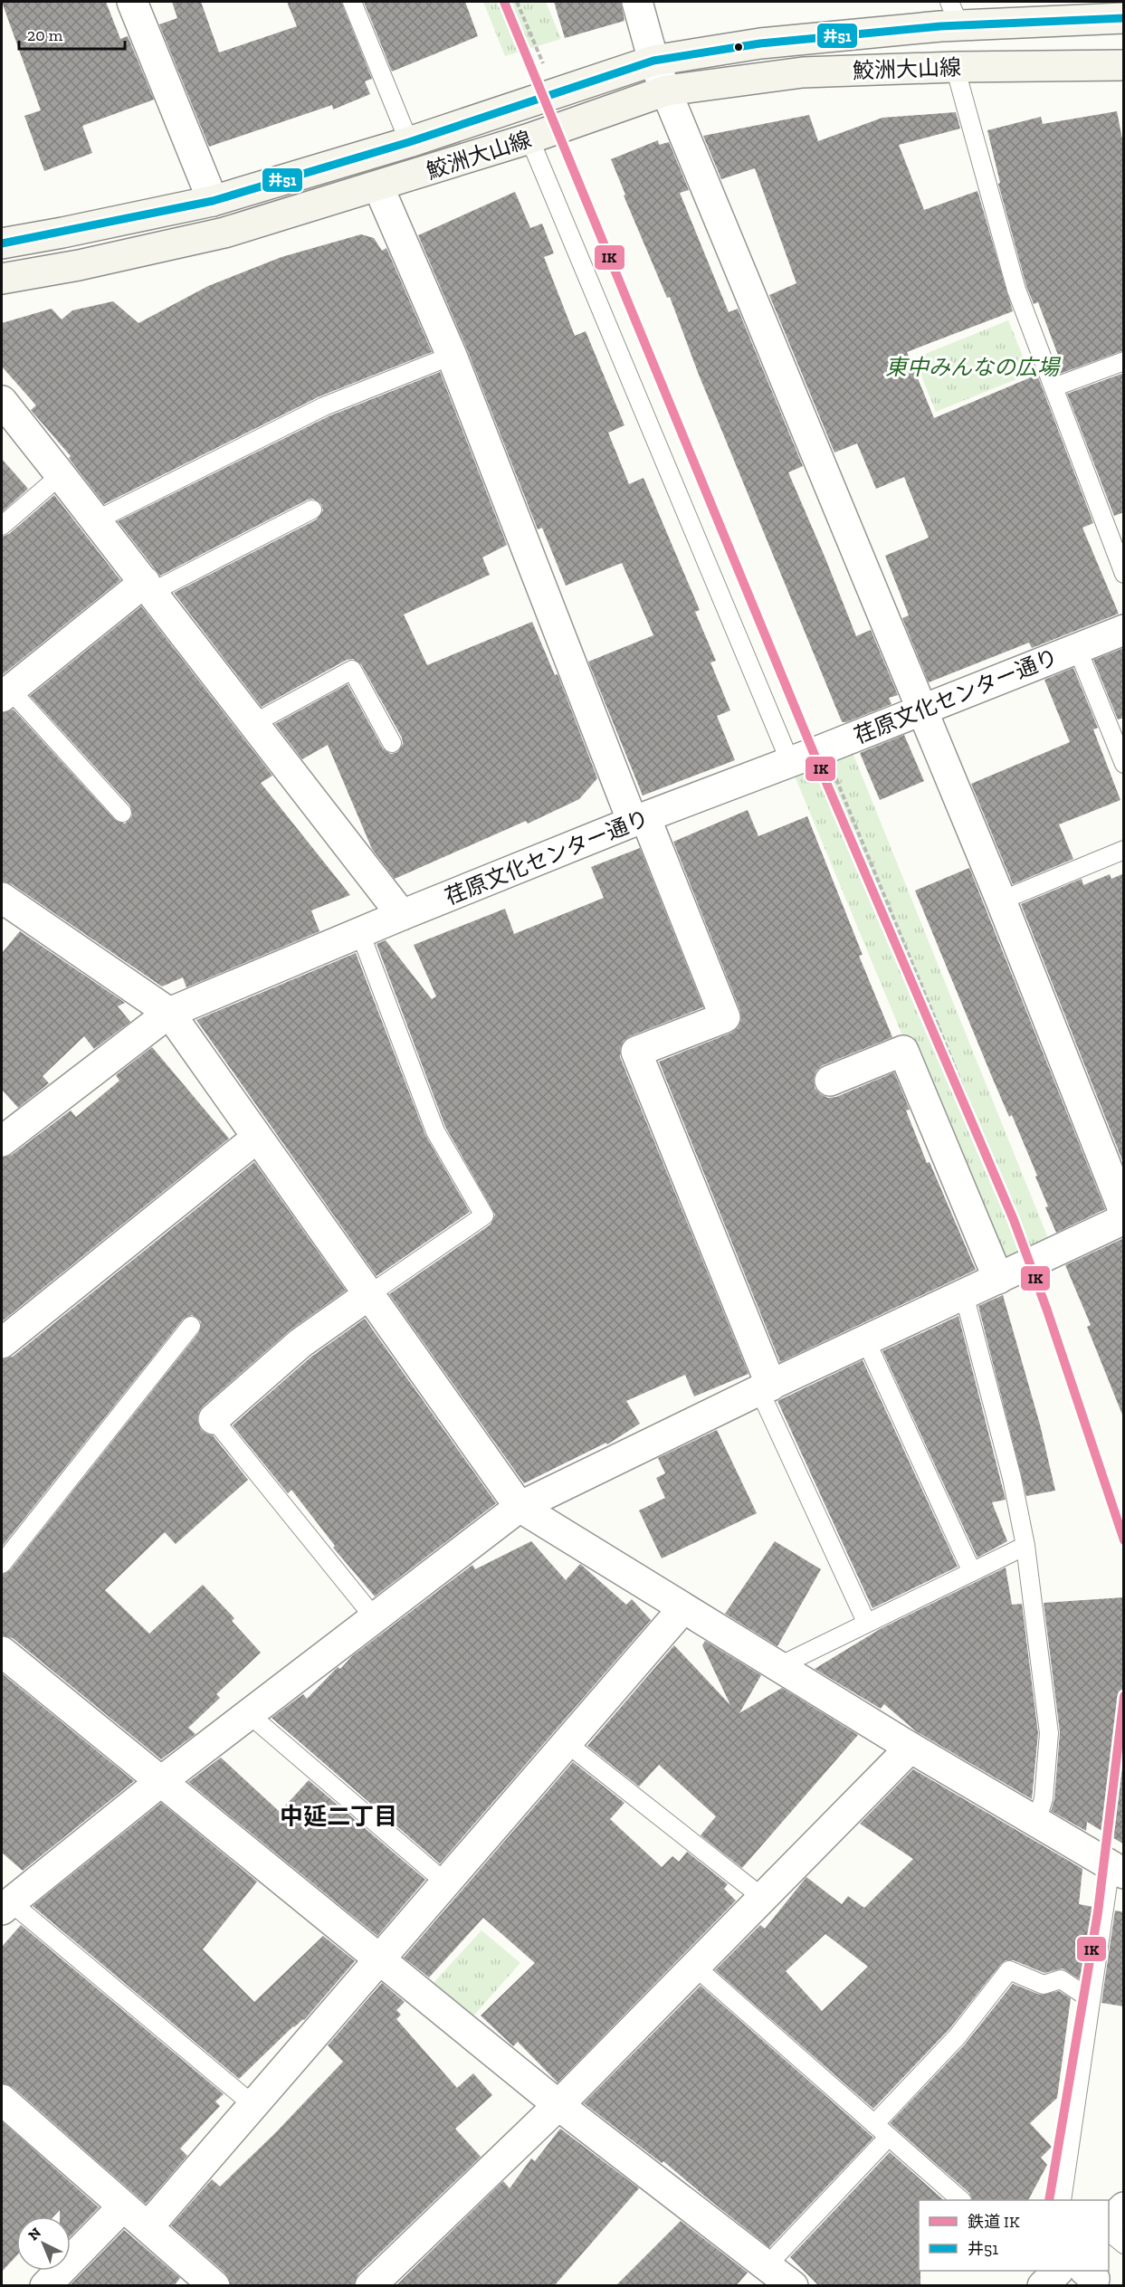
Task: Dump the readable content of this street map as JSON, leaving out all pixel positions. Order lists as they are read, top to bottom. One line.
{"streets":{"main road":["鮫洲大山線"],"street":["荏原文化センター通り"]},"districts":["中延二丁目"],"parks":["東中みんなの広場"],"lines":["rail line IK","transit line 井51"],"legend":["鉄道 IK","井51"],"scale_bar":"20 m","north":"top left"}
